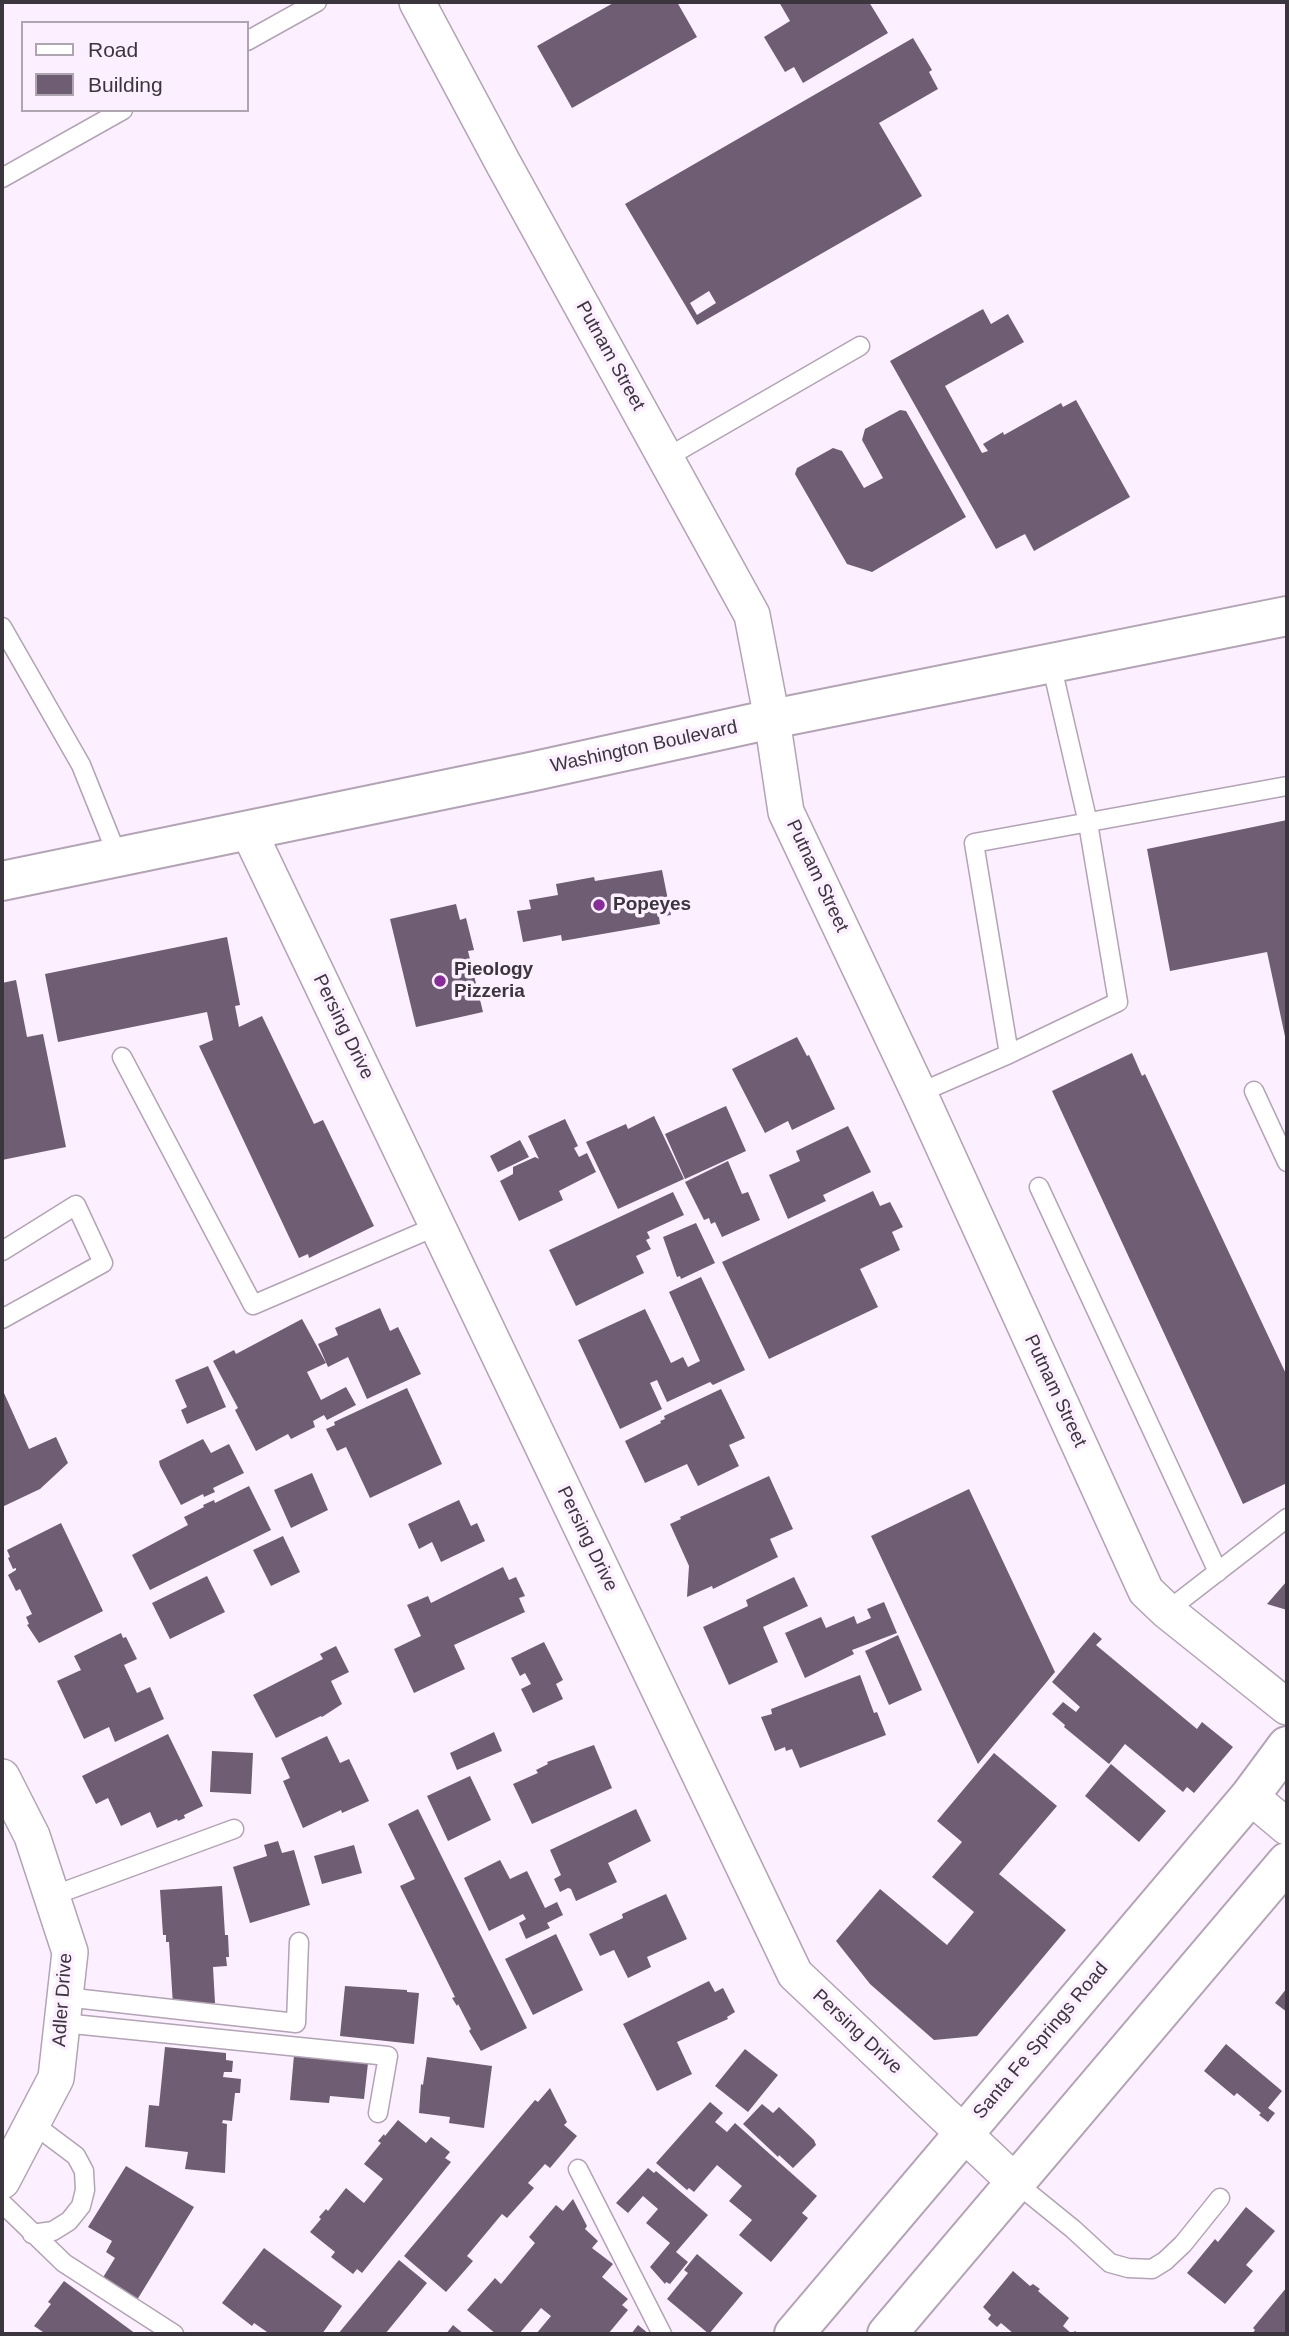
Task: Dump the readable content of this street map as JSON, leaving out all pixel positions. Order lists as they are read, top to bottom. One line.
{"streets":{"main road":["Washington Boulevard","Santa Fe Springs Road"],"street":["Putnam Street","Persing Drive","Adler Drive"]},"crossings":[["Putnam Street","Washington Boulevard"],["Washington Boulevard","Persing Drive"],["Persing Drive","Santa Fe Springs Road"]],"places":["Popeyes","Pieology Pizzeria"],"legend":["Road","Building"]}
